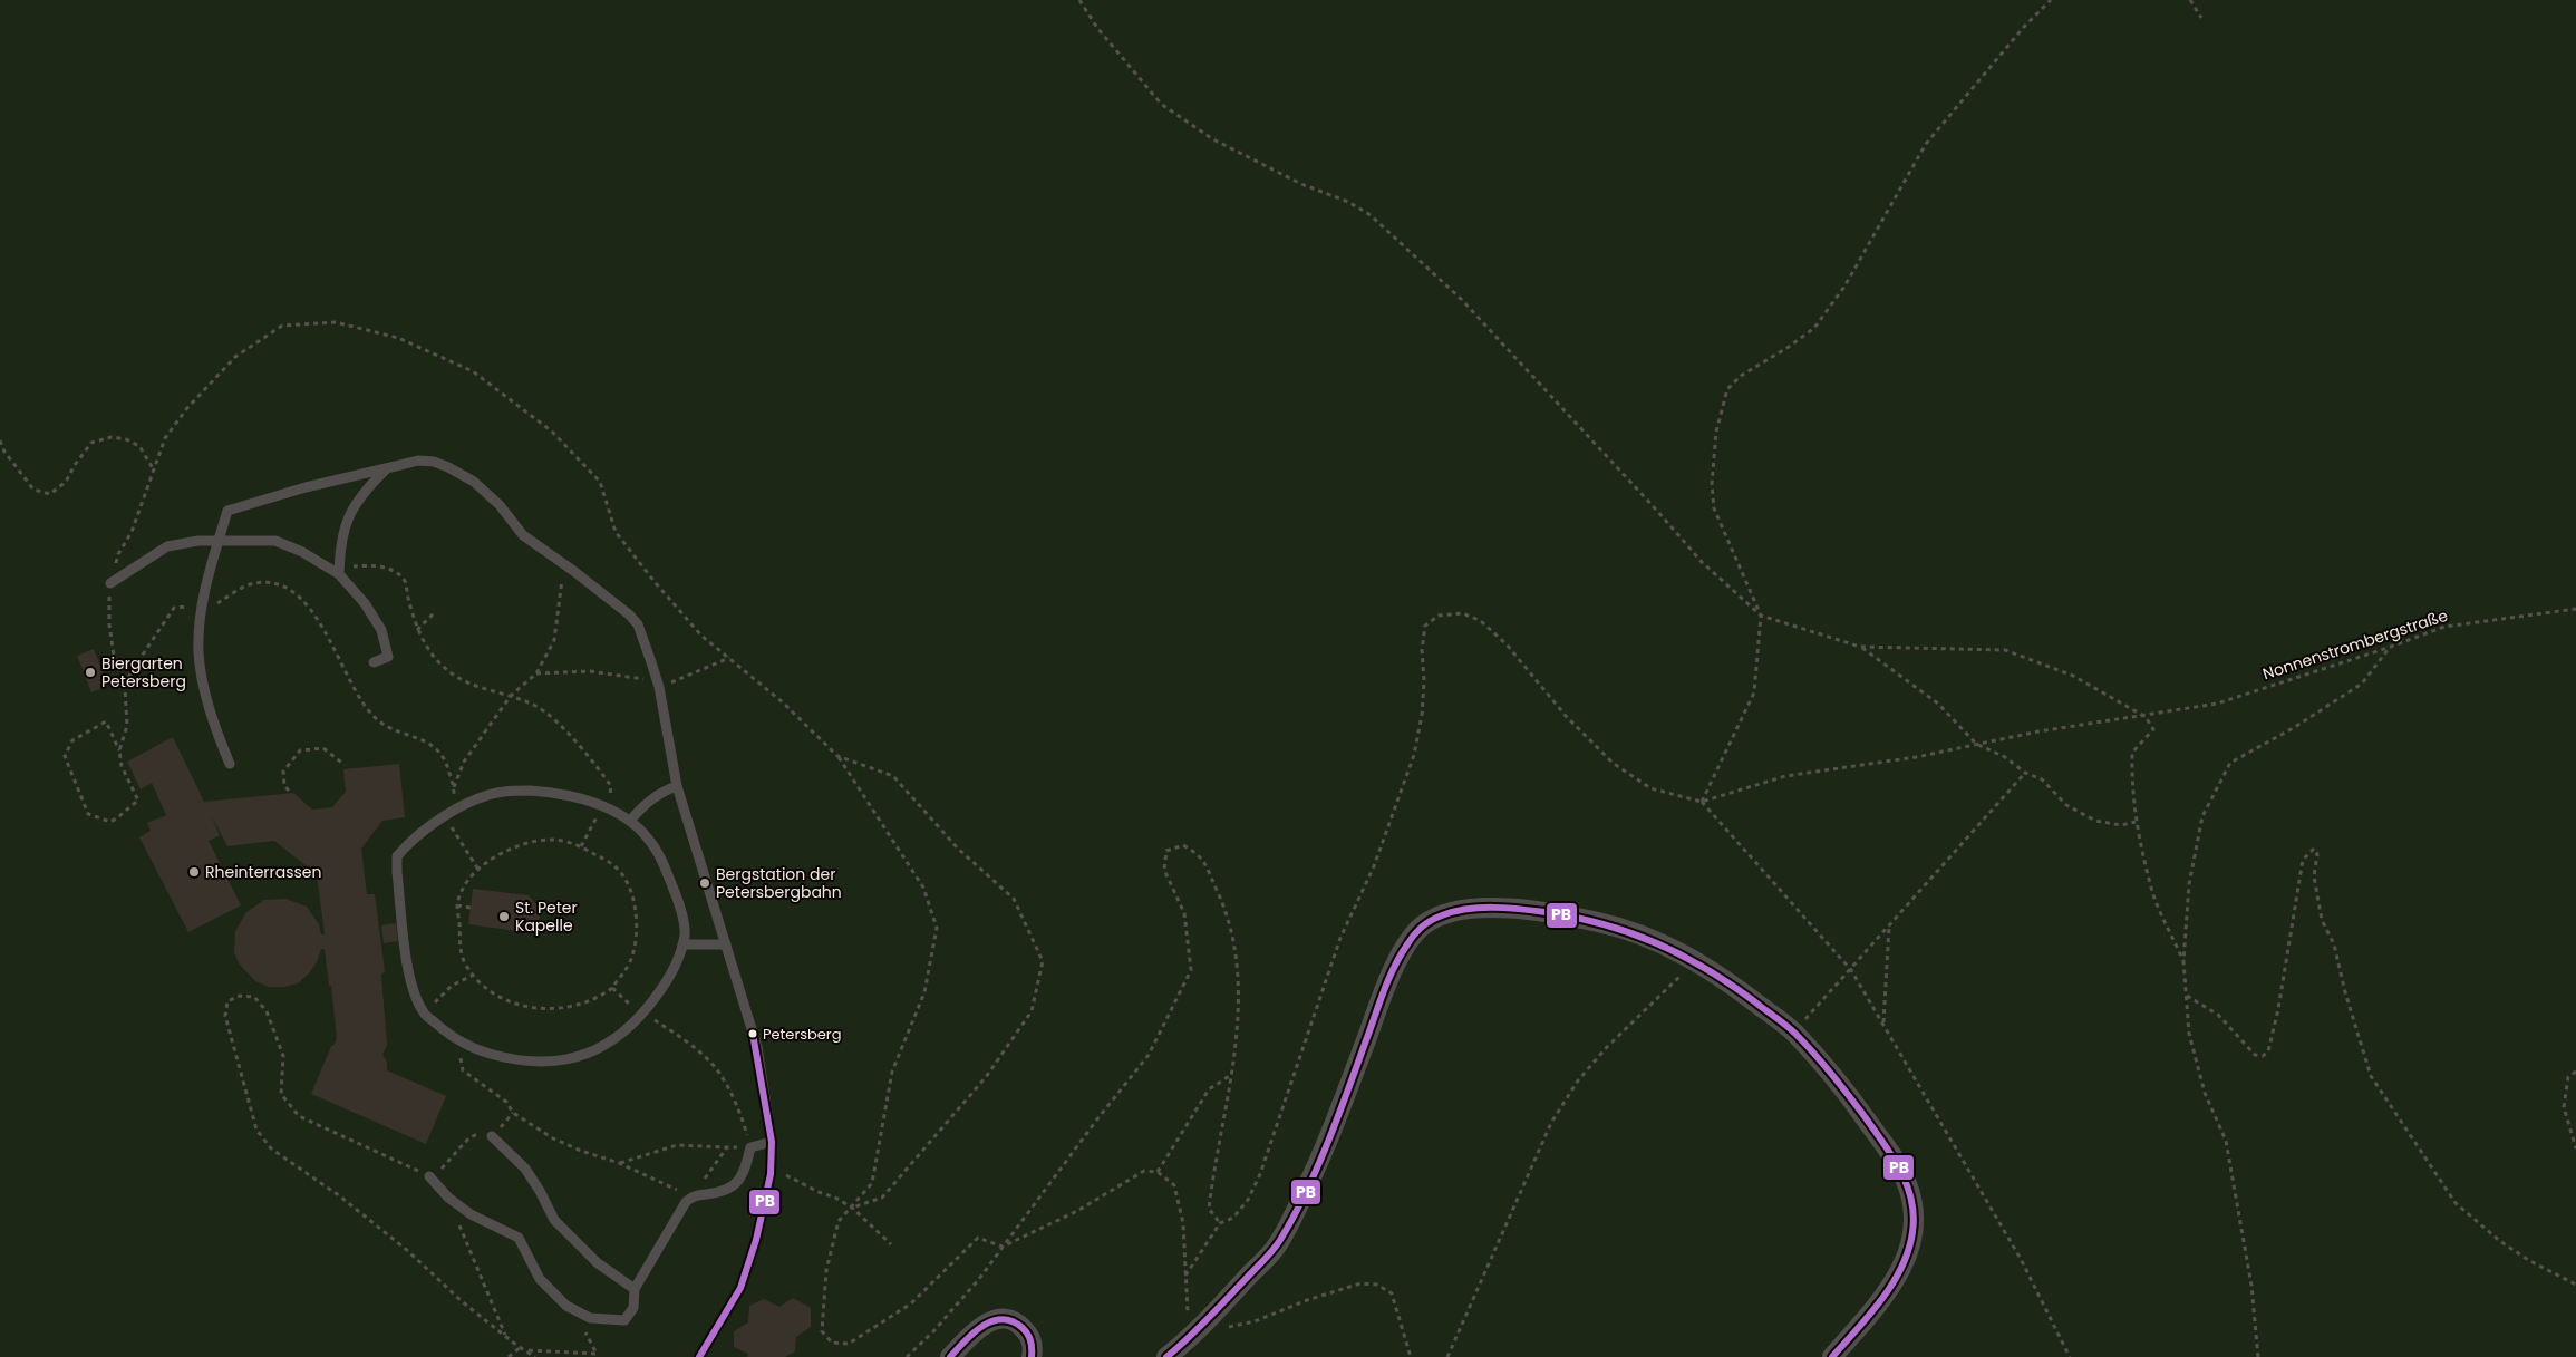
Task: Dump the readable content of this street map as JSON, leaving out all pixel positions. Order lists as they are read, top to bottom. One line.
{"streets":{"path":["Nonnenstrombergstraße"]},"places":["Biergarten Petersberg","Rheinterrassen","Bergstation der Petersbergbahn","St. Peter Kapelle","Petersberg"],"lines":["transit line PB"]}
